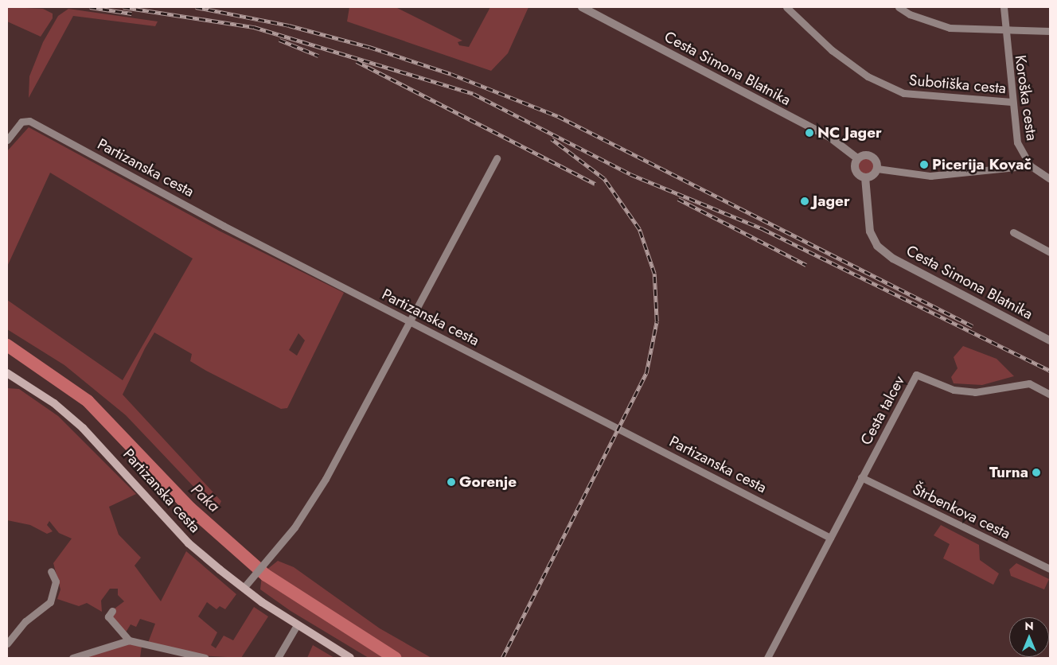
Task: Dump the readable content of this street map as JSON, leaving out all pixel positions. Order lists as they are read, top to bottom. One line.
{"streets":{"main road":["Partizanska cesta"],"street":["Cesta Simona Blatnika","Subotiška cesta","Koroška cesta","Cesta talcev","Štrbenkova cesta"]},"crossings":[["Subotiška cesta","Koroška cesta"],["Cesta talcev","Štrbenkova cesta"]],"water":["Paka"],"places":["NC Jager","Picerija Kovač","Jager","Turna","Gorenje"],"north":"top"}
